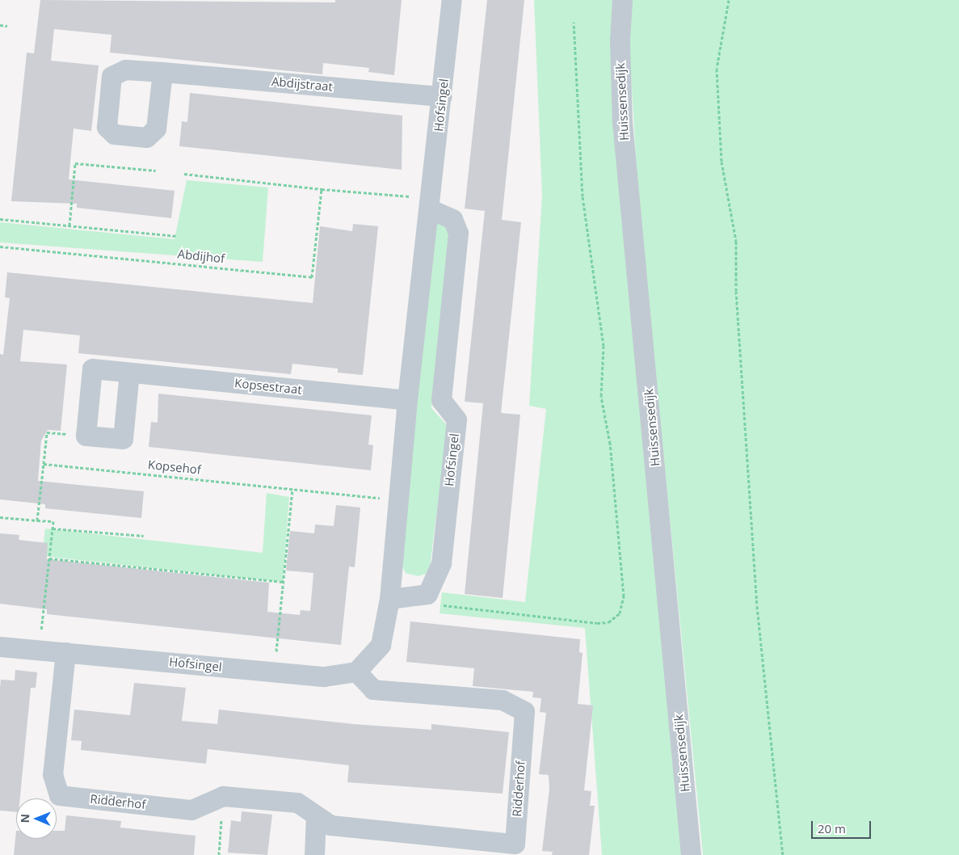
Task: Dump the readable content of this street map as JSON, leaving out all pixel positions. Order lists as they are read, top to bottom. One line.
{"streets":{"street":["Abdijstraat","Huissensedijk","Hofsingel","Kopsestraat","Ridderhof"],"path":["Abdijhof","Kopsehof"]},"crossings":[["Abdijstraat","Hofsingel"],["Hofsingel","Kopsestraat"],["Hofsingel","Kopsehof"],["Hofsingel","Ridderhof"]],"scale_bar":"20 m","north":"left"}
